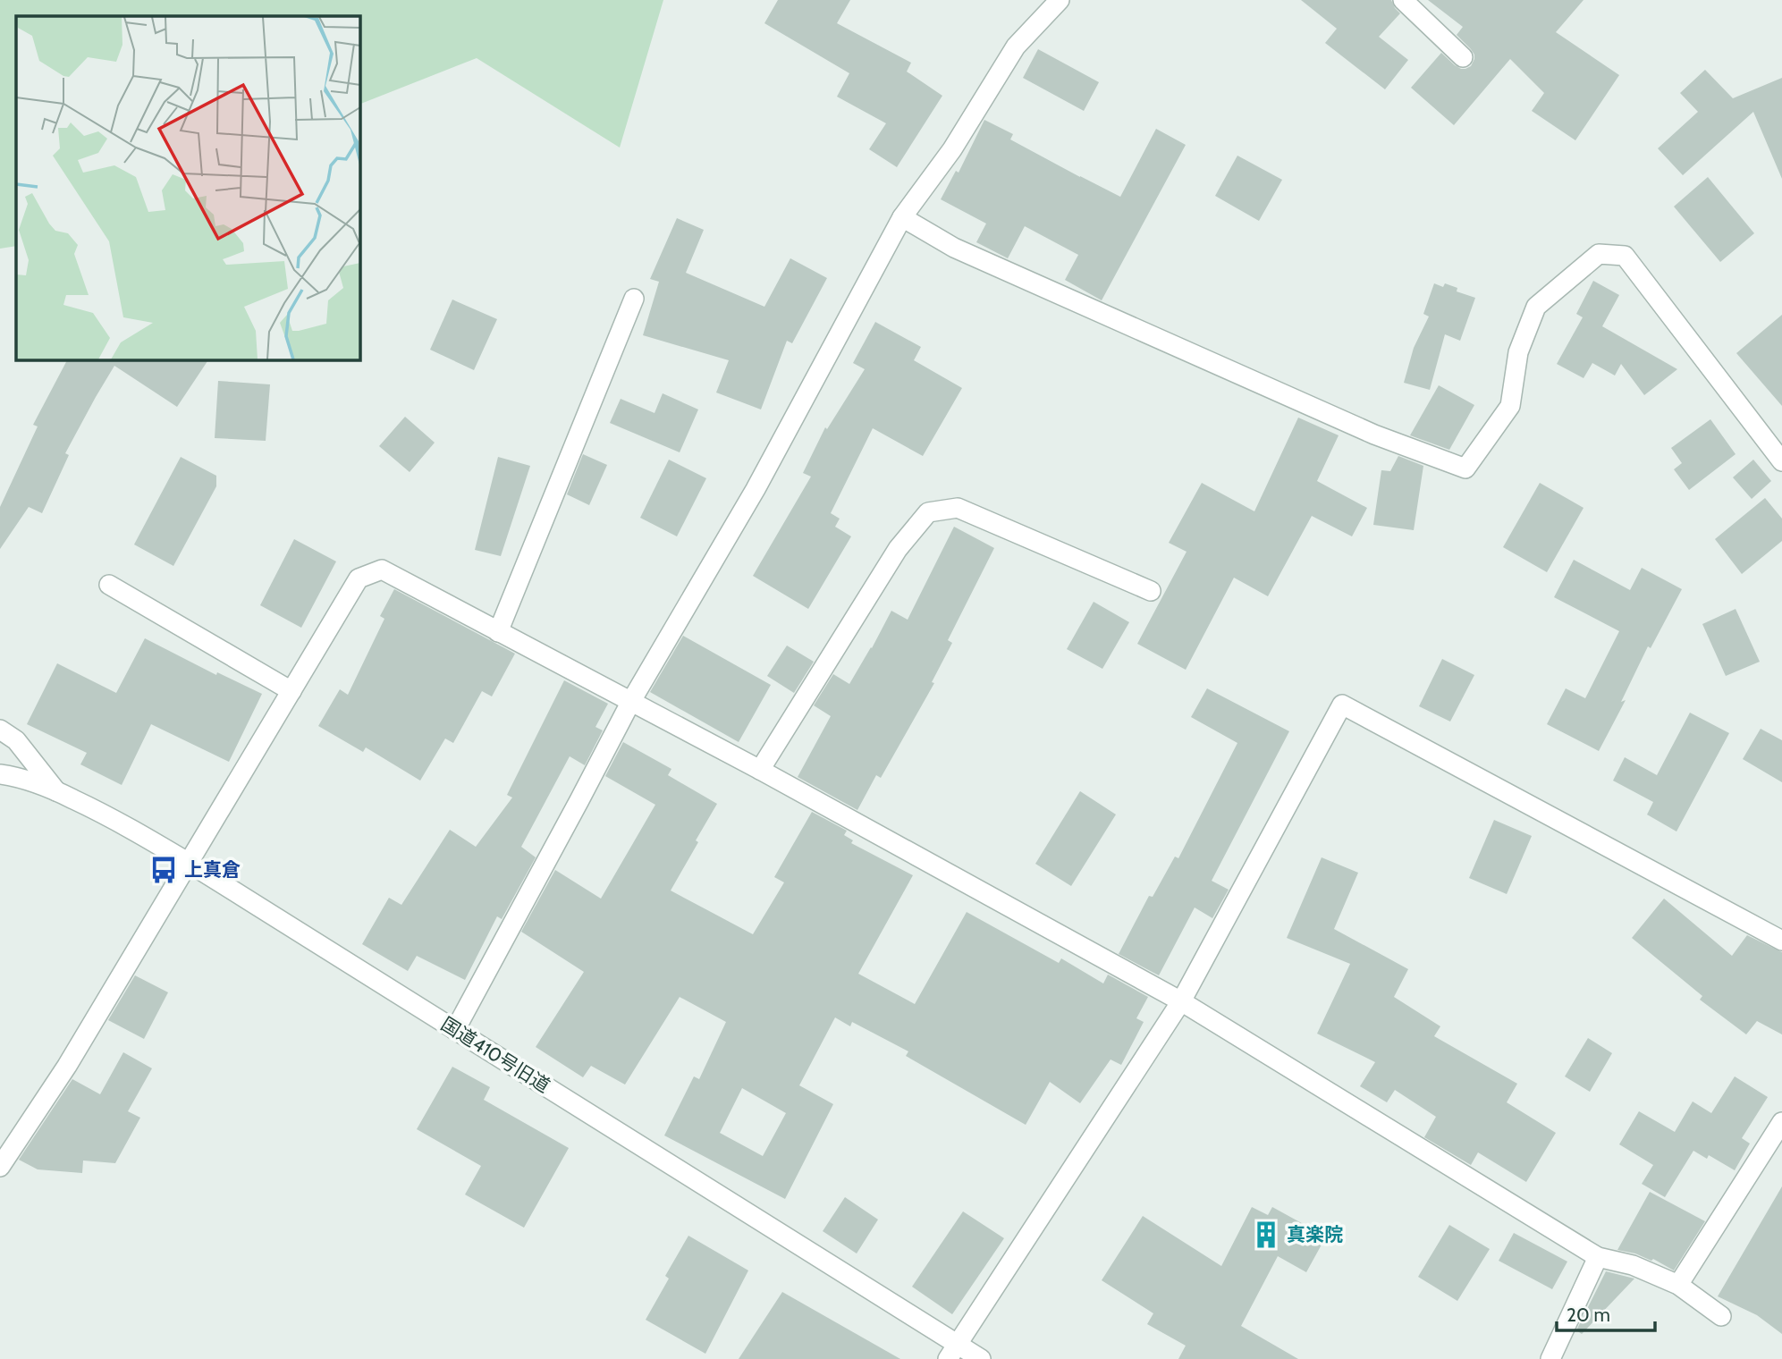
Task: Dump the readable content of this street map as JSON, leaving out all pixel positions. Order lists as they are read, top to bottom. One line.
{"streets":{"street":["国道410号旧道"]},"places":{"bus stop":["上真倉"],"building":["真楽院"]},"scale_bar":"20 m"}
